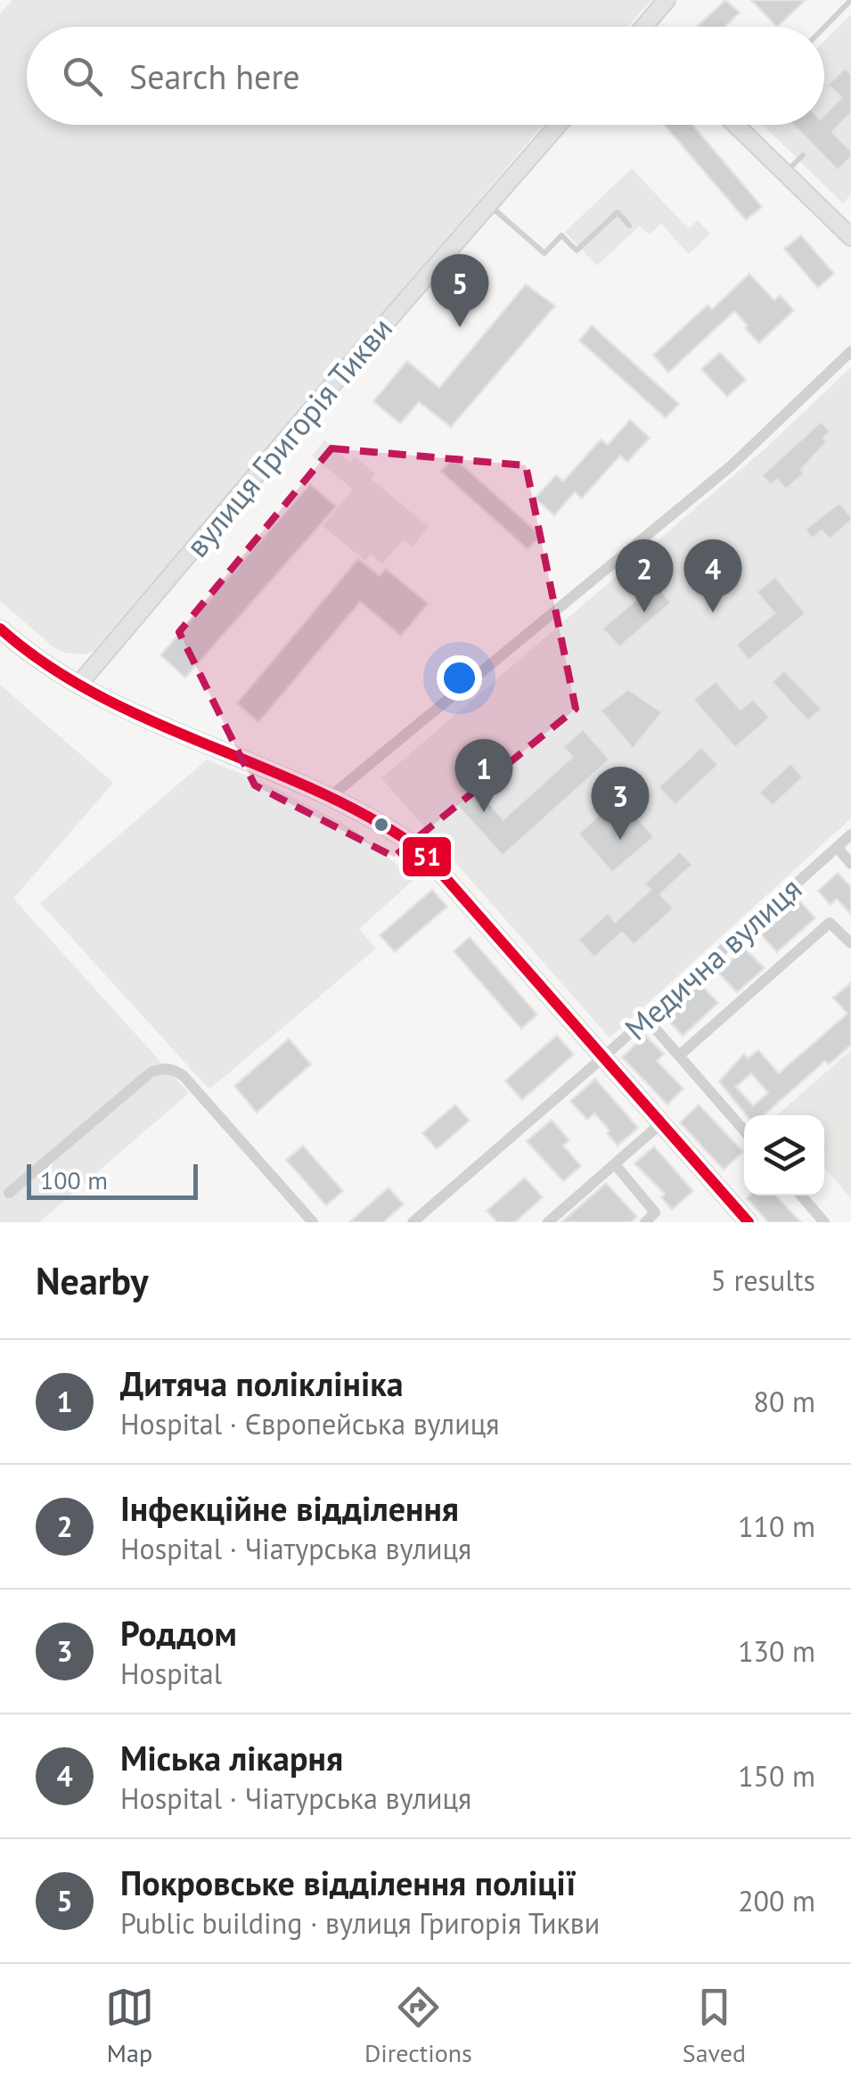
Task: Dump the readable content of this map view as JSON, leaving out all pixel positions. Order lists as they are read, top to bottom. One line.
{"streets":{"street":["вулиця Григорія Тикви","Медична вулиця"]},"lines":["transit line 51"],"scale_bar":"100 m","page":{"search":"Search here","pins":["5","2","4","1","3"],"scale":"100 m","heading":["Nearby","5 results"],"list":[{"mark":"1","name":"Дитяча поліклініка","note":"Hospital · Європейська вулиця","value":"80 m"},{"mark":"2","name":"Інфекційне відділення","note":"Hospital · Чіатурська вулиця","value":"110 m"},{"mark":"3","name":"Роддом","note":"Hospital","value":"130 m"},{"mark":"4","name":"Мiська лiкарня","note":"Hospital · Чіатурська вулиця","value":"150 m"},{"mark":"5","name":"Покровське відділення поліції","note":"Public building · вулиця Григорія Тикви","value":"200 m"}],"nav":["Map","Directions","Saved"]}}
